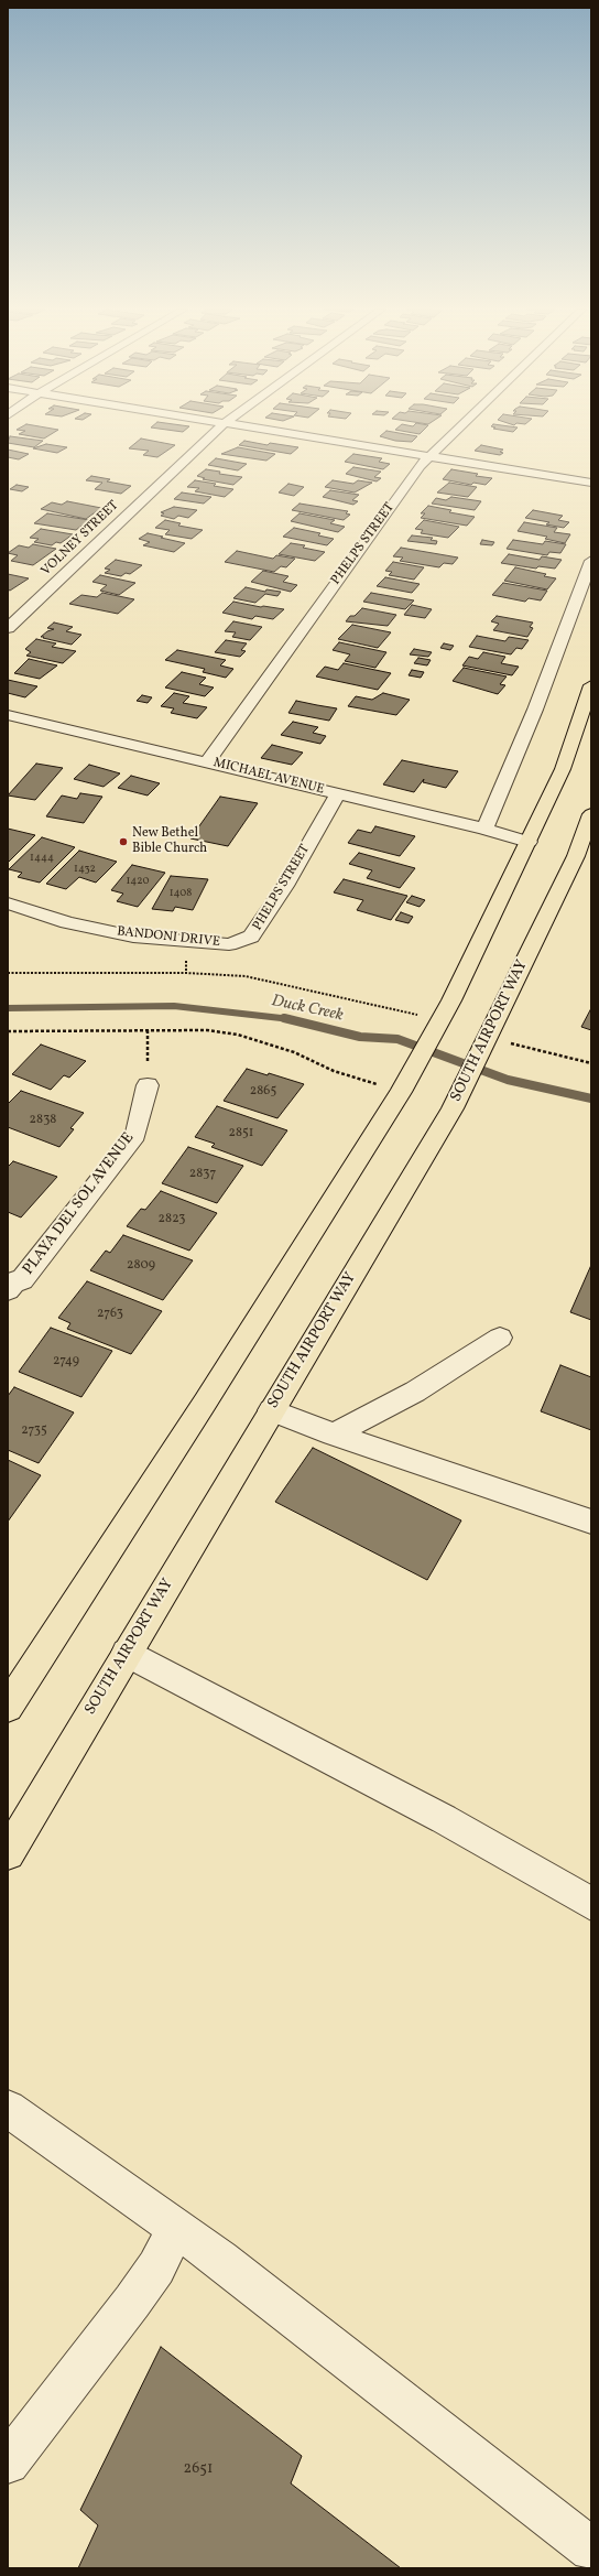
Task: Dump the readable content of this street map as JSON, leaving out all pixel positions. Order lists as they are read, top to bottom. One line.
{"streets":{"main road":["SOUTH AIRPORT WAY"],"street":["VOLNEY STREET","PHELPS STREET","MICHAEL AVENUE","BANDONI DRIVE","PLAYA DEL SOL AVENUE"]},"crossings":[["PHELPS STREET","MICHAEL AVENUE"],["PHELPS STREET","BANDONI DRIVE"]],"water":["Duck Creek"],"places":["New Bethel Bible Church"],"house_numbers":["1444","1432","1420","1408","2865","2838","2851","2837","2823","2809","2763","2749","2735","2651"]}
